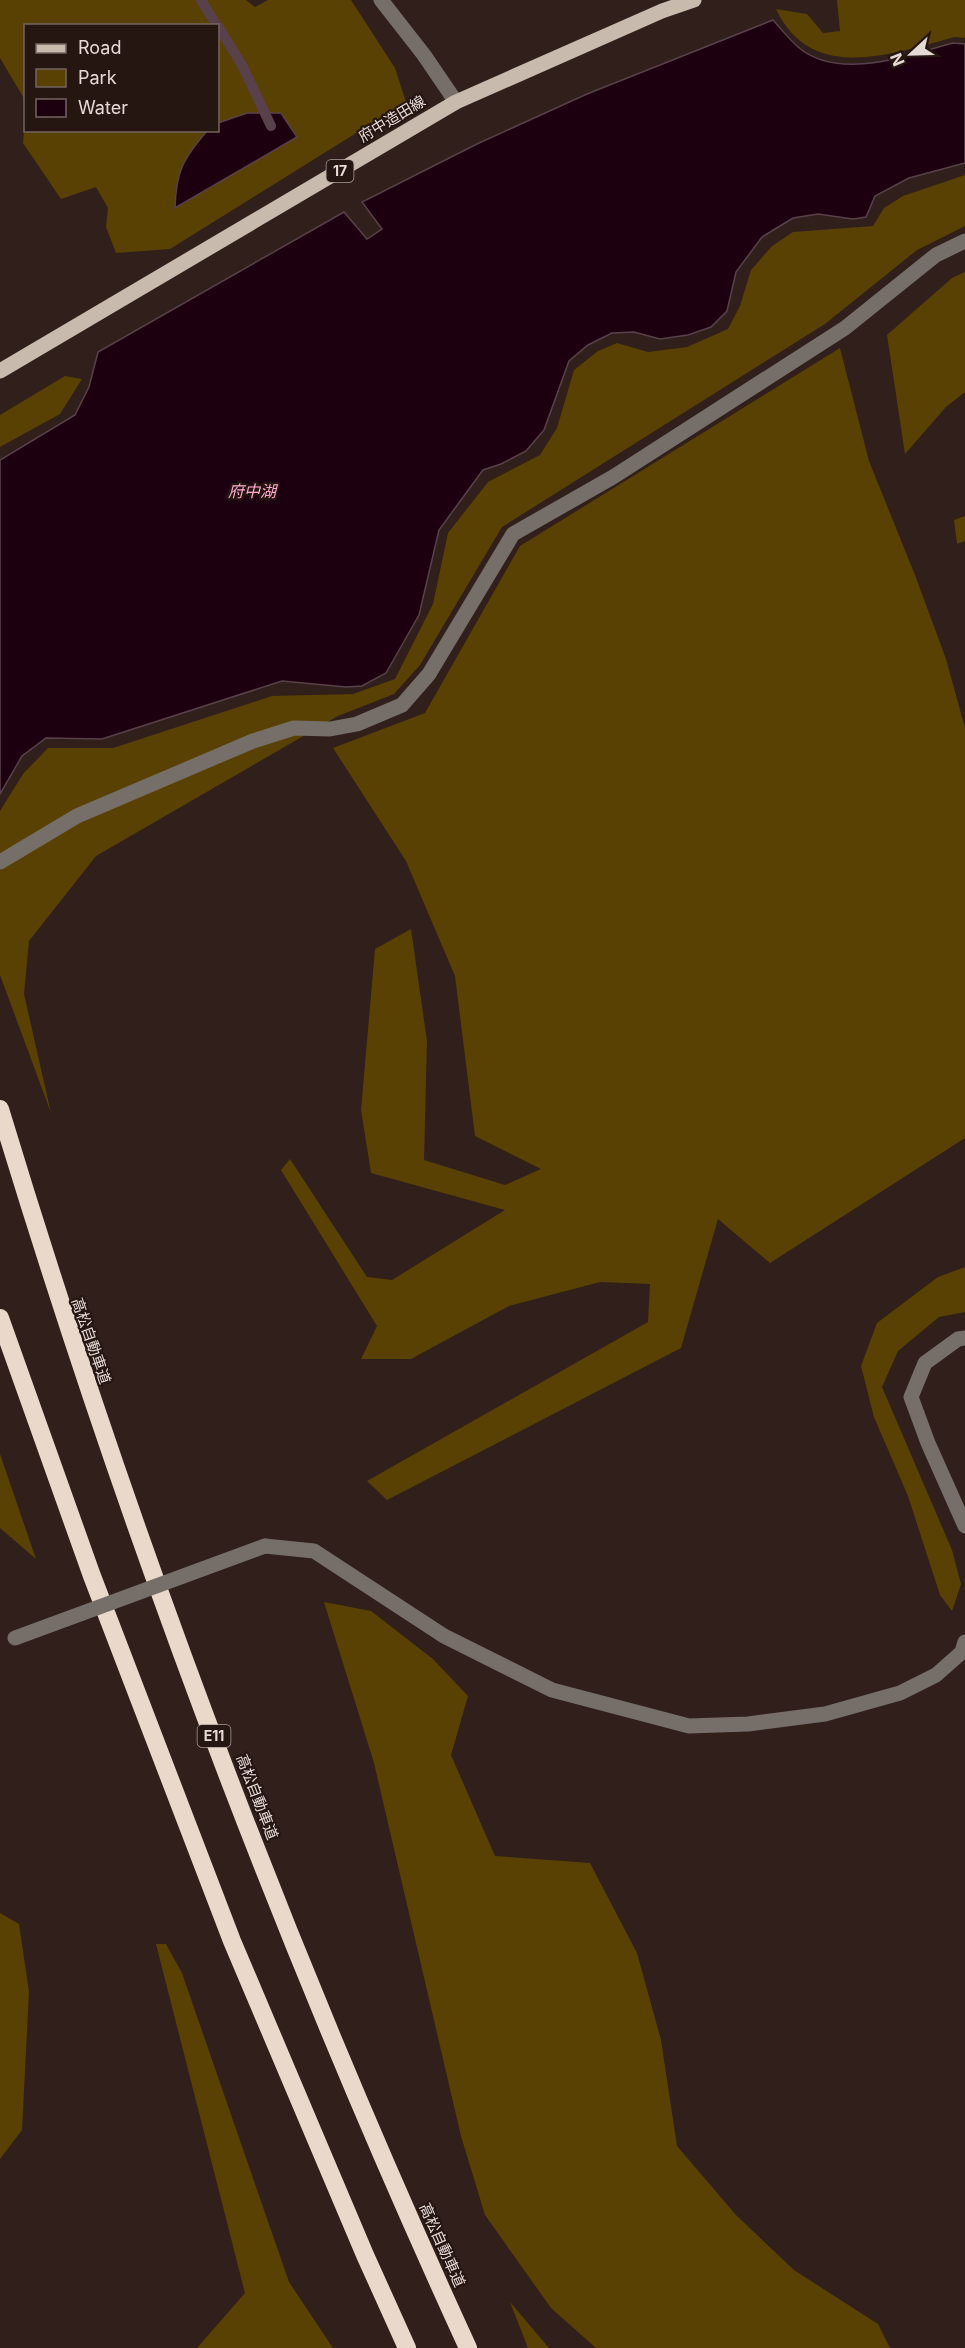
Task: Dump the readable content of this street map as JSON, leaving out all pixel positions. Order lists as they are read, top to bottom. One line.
{"streets":{"highway":["高松自動車道","E11"],"main road":["府中造田線","17"]},"water":["府中湖"],"legend":["Road","Park","Water"],"north":"left"}
